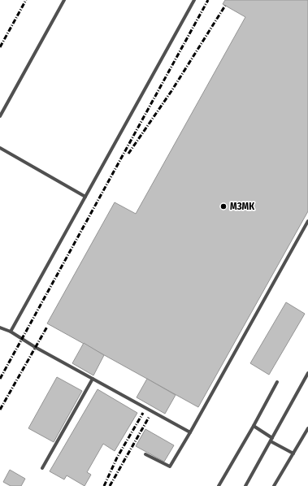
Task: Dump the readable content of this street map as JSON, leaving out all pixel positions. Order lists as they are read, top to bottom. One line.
{"places":["МЗМК"]}
